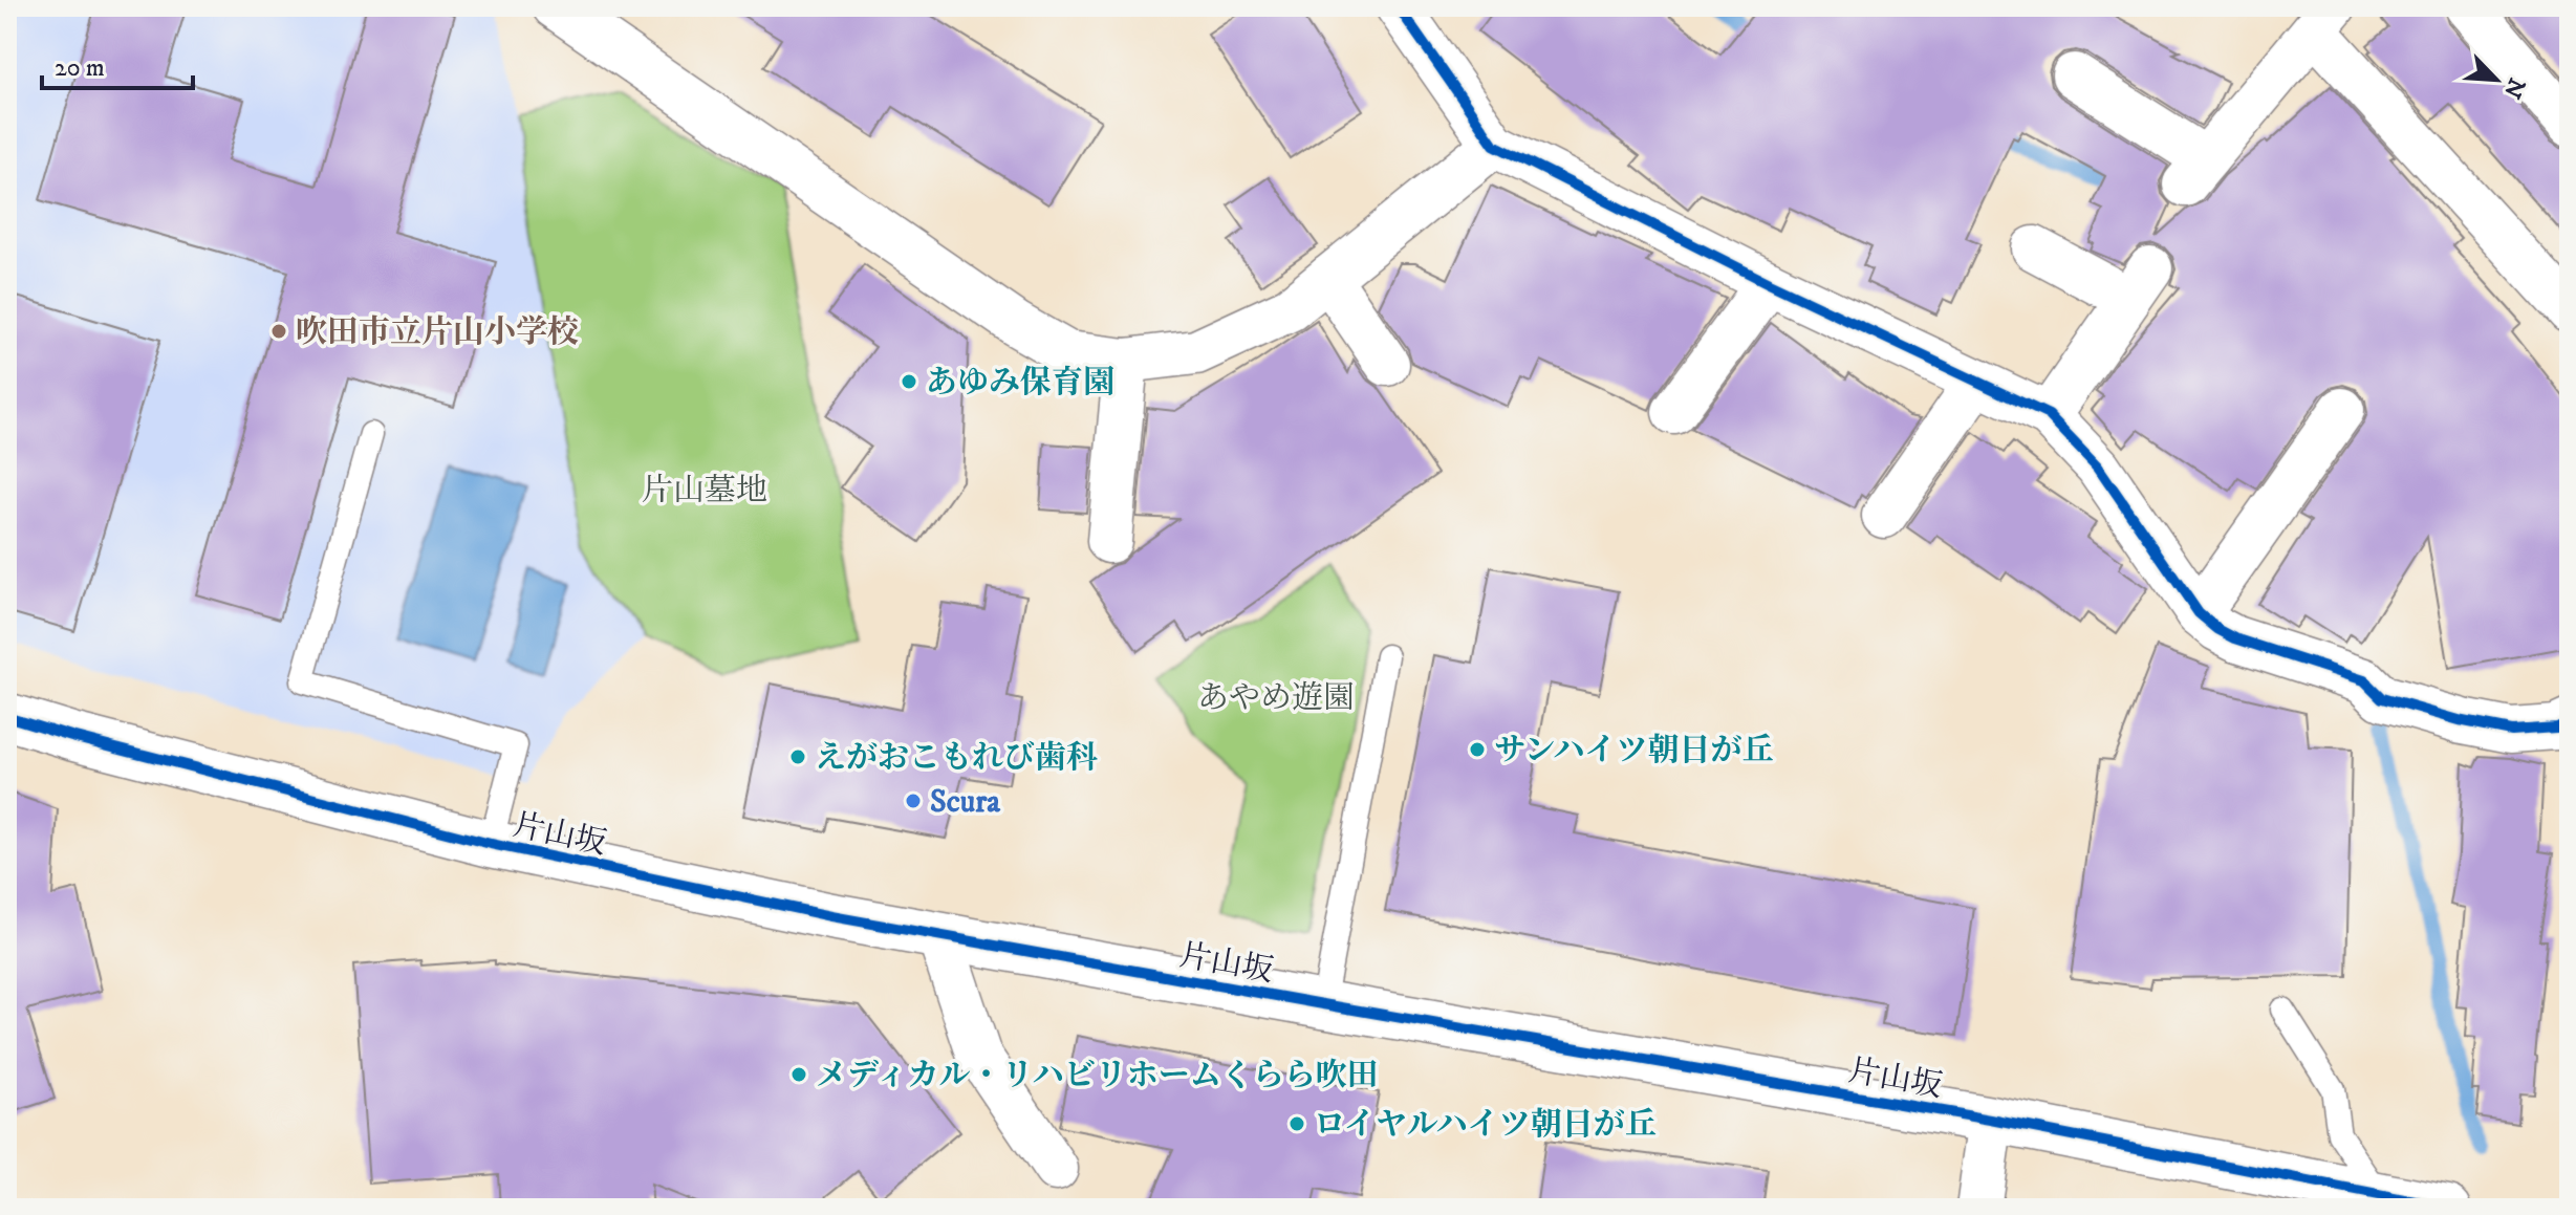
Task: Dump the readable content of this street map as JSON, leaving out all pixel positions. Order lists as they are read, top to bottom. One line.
{"streets":{"street":["片山坂"]},"parks":["片山墓地","あやめ遊園"],"places":["吹田市立片山小学校","あゆみ保育園","サンハイツ朝日が丘","えがおこもれび歯科","Scura","メディカル・リハビリホームくらら吹田","ロイヤルハイツ朝日が丘"],"scale_bar":"20 m","north":"bottom right"}
